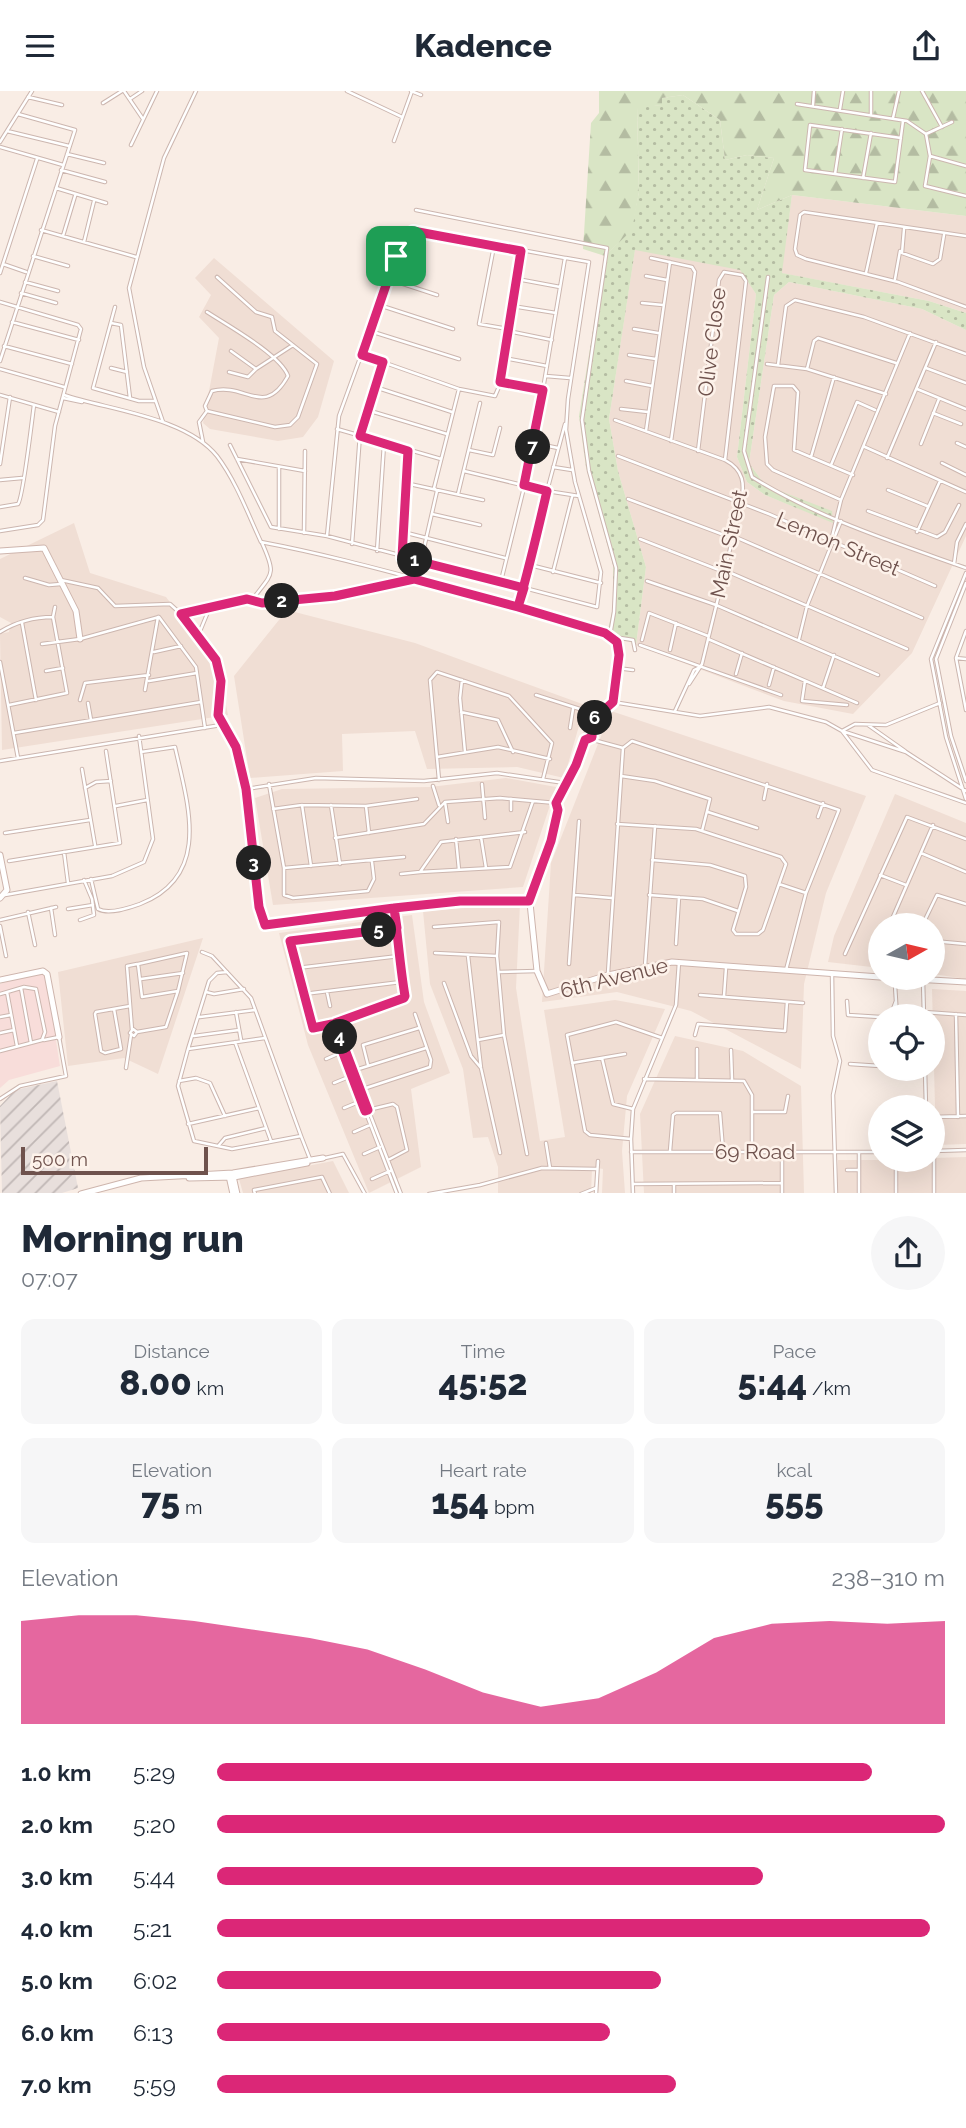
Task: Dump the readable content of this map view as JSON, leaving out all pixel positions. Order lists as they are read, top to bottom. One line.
{"streets":{"street":["Olive Close","Main Street","Lemon Street","6th Avenue","69 Road"]},"crossings":[["Olive Close","Main Street"],["Main Street","Lemon Street"]],"scale_bar":"500 m","north":"right","page":{"header":"Kadence","pins":["7","1","2","6","3","5","4"],"scale":"500 m","heading":["Morning run","07:07"],"stats":[["Distance","8.00 km"],["Time","45:52"],["Pace","5:44 /km"],["Elevation","75 m"],["Heart rate","154 bpm"],["kcal","555"]],"chart":["Elevation","238–310 m"],"list":[{"name":"1.0 km","note":"5:29"},{"name":"2.0 km","note":"5:20"},{"name":"3.0 km","note":"5:44"},{"name":"4.0 km","note":"5:21"},{"name":"5.0 km","note":"6:02"},{"name":"6.0 km","note":"6:13"},{"name":"7.0 km","note":"5:59"}]}}
